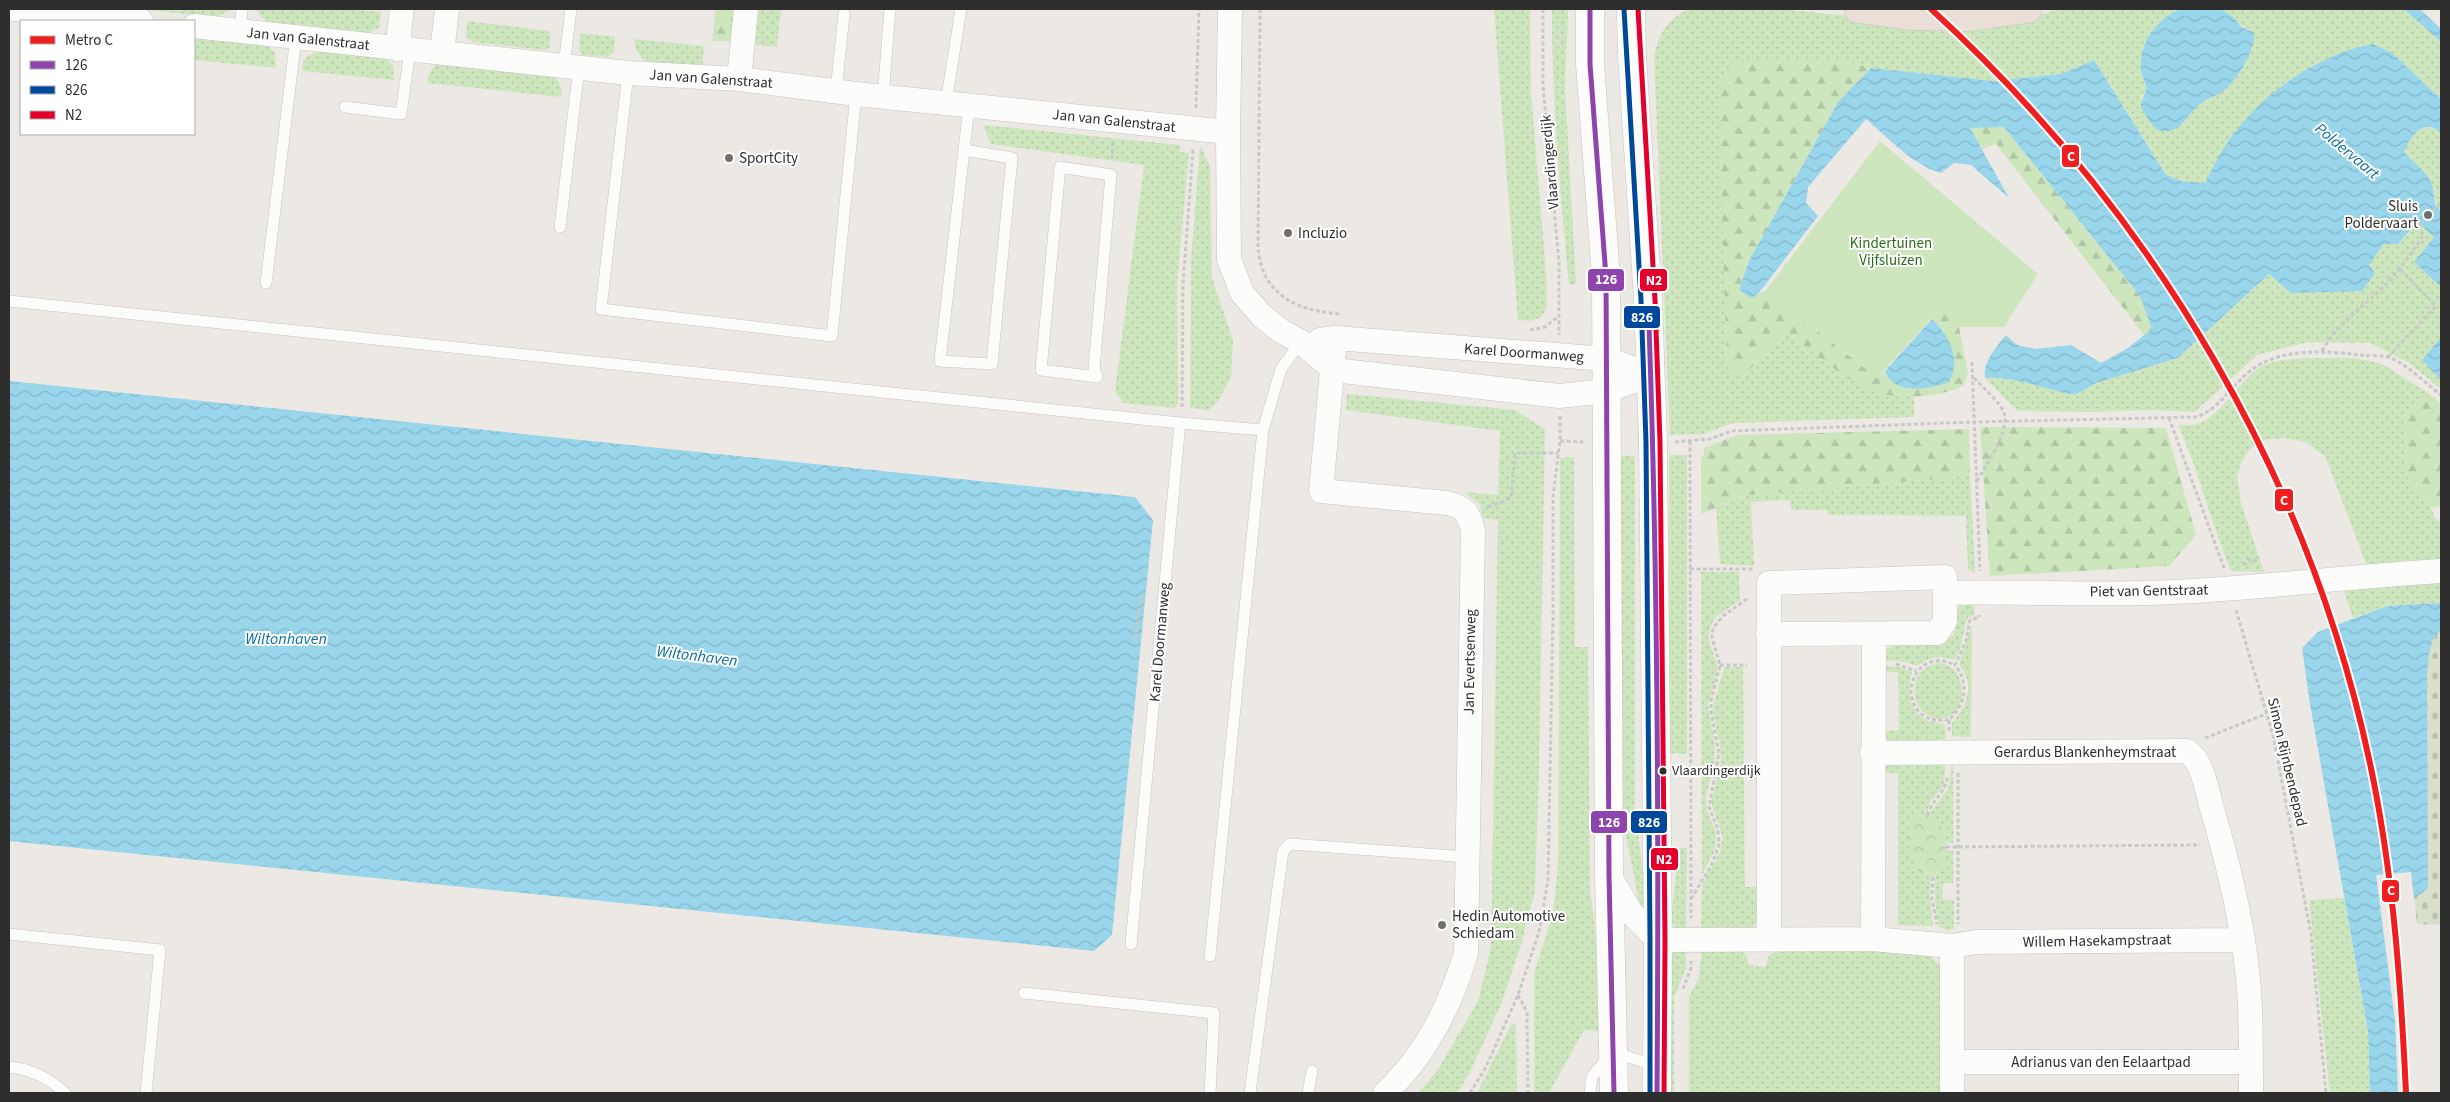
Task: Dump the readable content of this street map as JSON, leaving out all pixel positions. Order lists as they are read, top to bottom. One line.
{"streets":{"street":["Jan van Galenstraat","Karel Doormanweg","Piet van Gentstraat","Jan Evertsenweg","Gerardus Blankenheymstraat","Willem Hasekampstraat","Adrianus van den Eelaartpad"],"path":["Vlaardingerdijk","Simon Rijnbendepad"]},"crossings":[["Vlaardingerdijk","Karel Doormanweg"],["Piet van Gentstraat","Simon Rijnbendepad"],["Gerardus Blankenheymstraat","Willem Hasekampstraat"],["Gerardus Blankenheymstraat","Adrianus van den Eelaartpad"]],"water":["Poldervaart","Wiltonhaven"],"parks":["Kindertuinen Vijfsluizen"],"places":["SportCity","Sluis Poldervaart","Incluzio","Vlaardingerdijk","Hedin Automotive Schiedam"],"lines":["metro line C","transit line 126","transit line 826","transit line N2"],"legend":["Metro C","126","826","N2"]}
